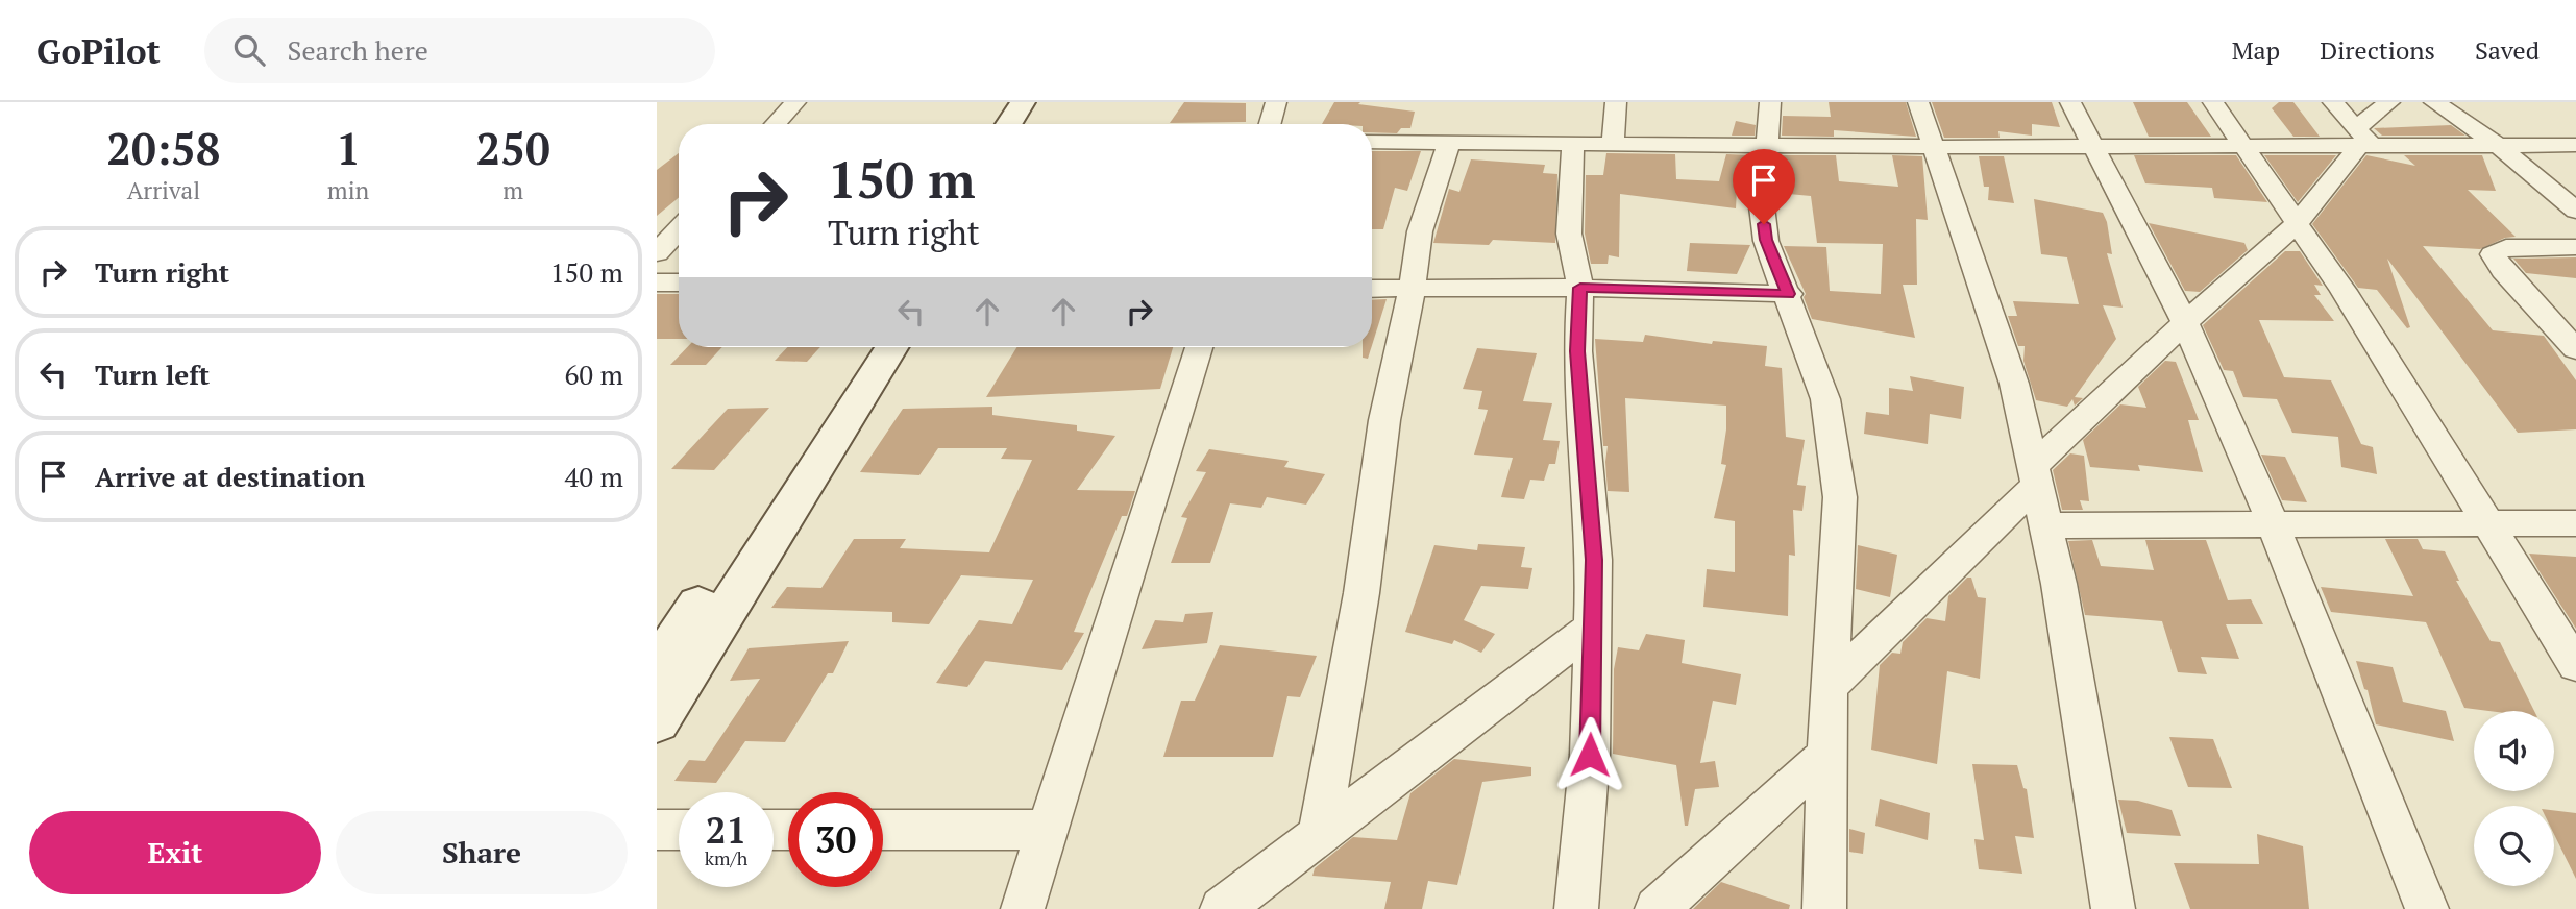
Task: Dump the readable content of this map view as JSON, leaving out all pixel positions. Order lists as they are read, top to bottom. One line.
{"page":{"header":"GoPilot","search":"Search here","nav":["Map","Directions","Saved"],"eta":["20:58","Arrival","1","min","250","m"],"turn":["150 m","Turn right"],"list":[{"name":"Turn right","value":"150 m"},{"name":"Turn left","value":"60 m"},{"name":"Arrive at destination","value":"40 m"}],"speed":"21 km/h","limit":"30","buttons":["Exit","Share"]}}
